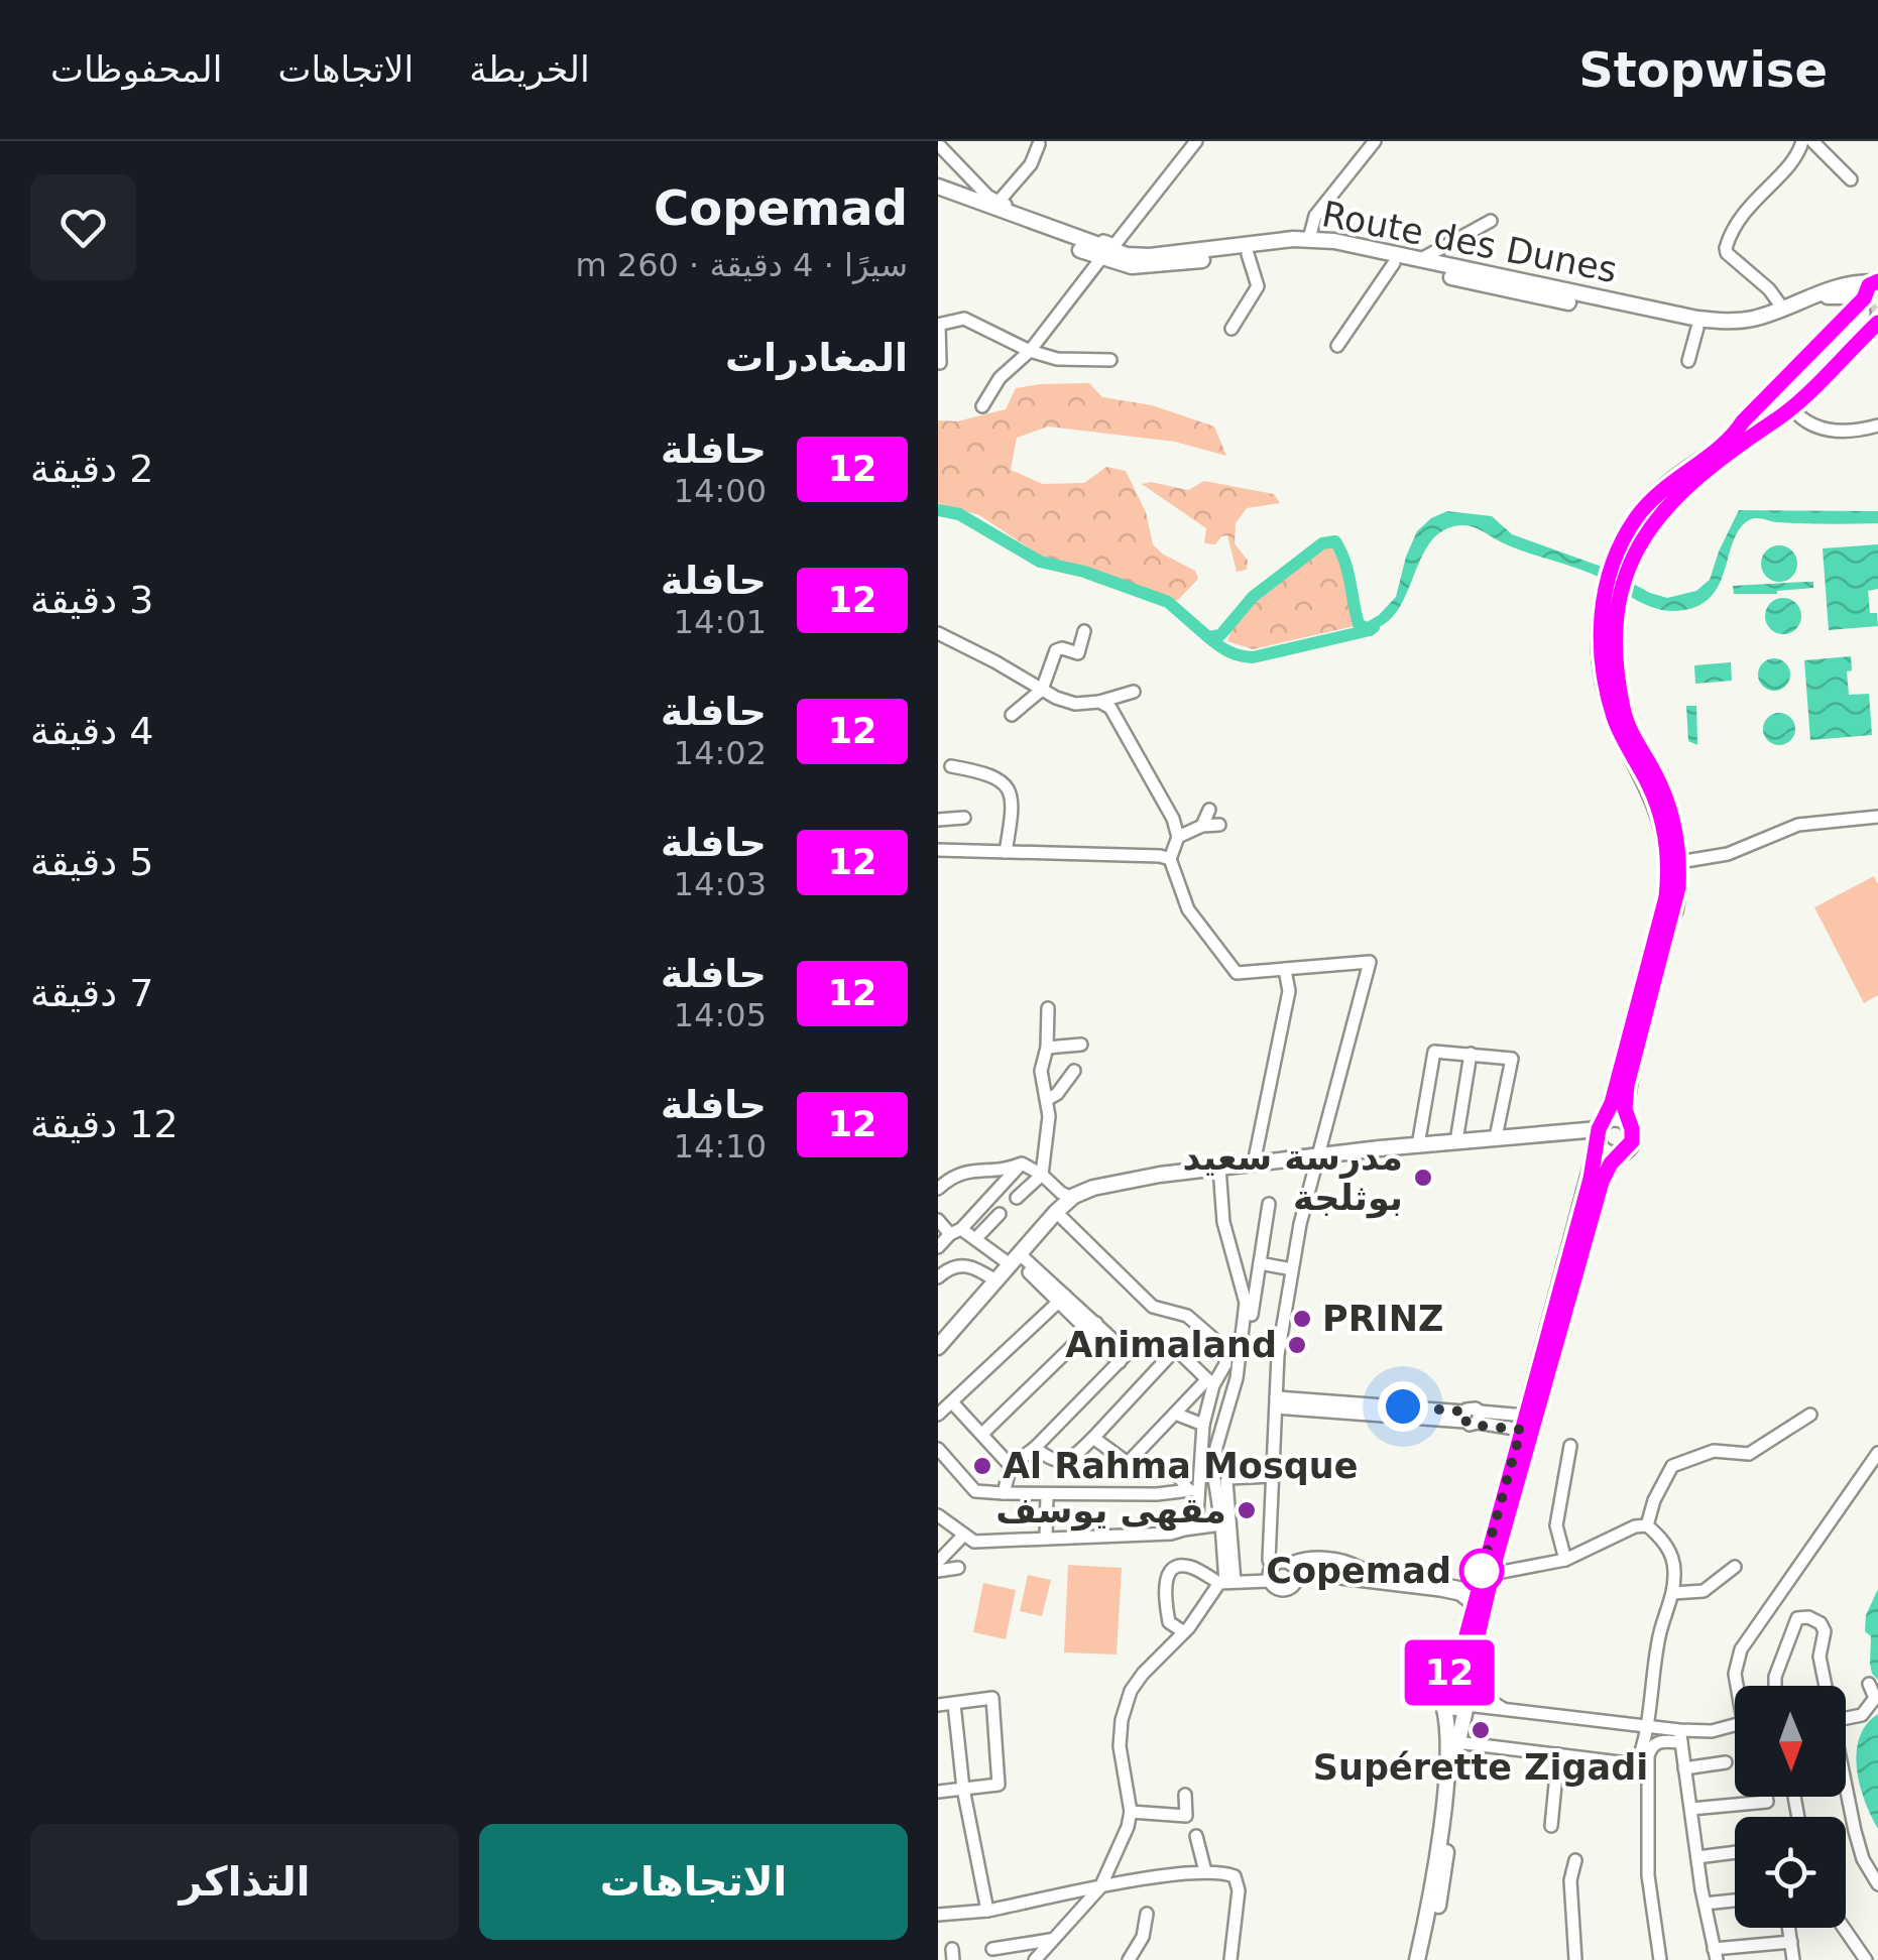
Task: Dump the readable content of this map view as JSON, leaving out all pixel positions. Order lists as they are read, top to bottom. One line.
{"streets":{"main road":["Route des Dunes"]},"places":["مدرسة سعيد بوثلجة","PRINZ","Animaland","Al Rahma Mosque","مقهى يوسف","Copemad","Supérette Zigadi"],"lines":["bus line 12"],"north":"bottom","page":{"header":"Stopwise","nav":["الخريطة","الاتجاهات","المحفوظات"],"on_map":"12","heading":[["Copemad","سيرًا · 4 دقيقة · 260 m"],"المغادرات"],"list":[{"mark":"12","name":"حافلة","note":"14:00","value":"2 دقيقة"},{"mark":"12","name":"حافلة","note":"14:01","value":"3 دقيقة"},{"mark":"12","name":"حافلة","note":"14:02","value":"4 دقيقة"},{"mark":"12","name":"حافلة","note":"14:03","value":"5 دقيقة"},{"mark":"12","name":"حافلة","note":"14:05","value":"7 دقيقة"},{"mark":"12","name":"حافلة","note":"14:10","value":"12 دقيقة"}],"buttons":["الاتجاهات","التذاكر"]}}
